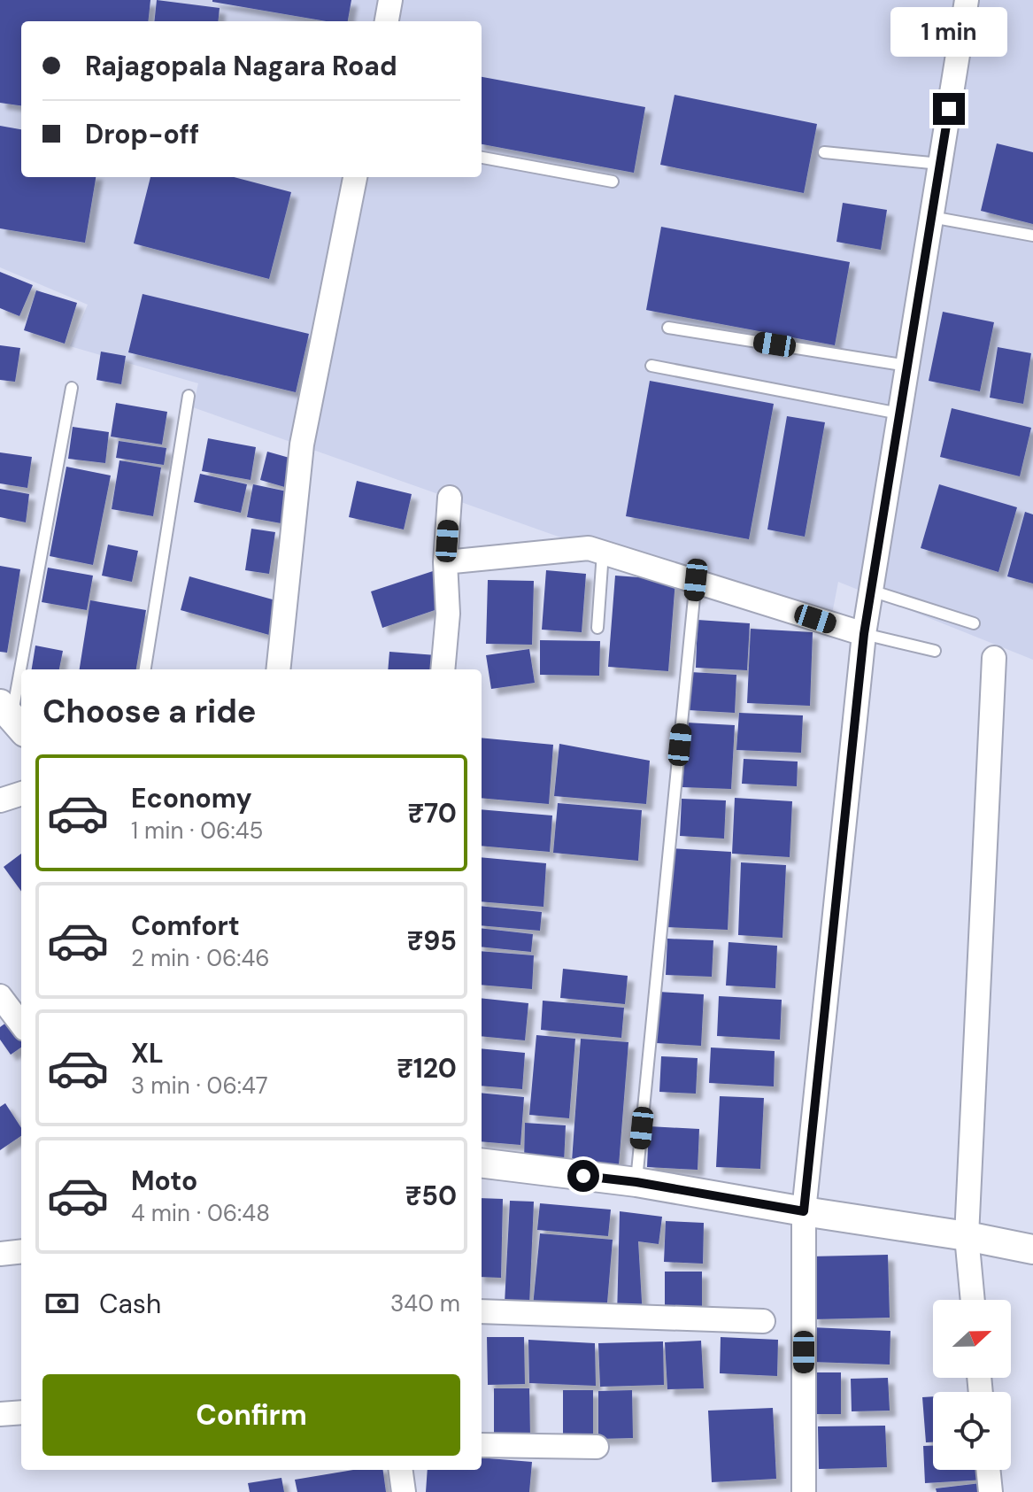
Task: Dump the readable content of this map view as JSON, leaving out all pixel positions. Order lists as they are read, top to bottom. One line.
{"north":"right","page":{"bubble":"1 min","banner":["Rajagopala Nagara Road","Drop-off"],"heading":"Choose a ride","list":[{"name":"Economy","note":"1 min · 06:45","value":"₹70"},{"name":"Comfort","note":"2 min · 06:46","value":"₹95"},{"name":"XL","note":"3 min · 06:47","value":"₹120"},{"name":"Moto","note":"4 min · 06:48","value":"₹50"}],"pay":["Cash","340 m"],"buttons":"Confirm"}}
